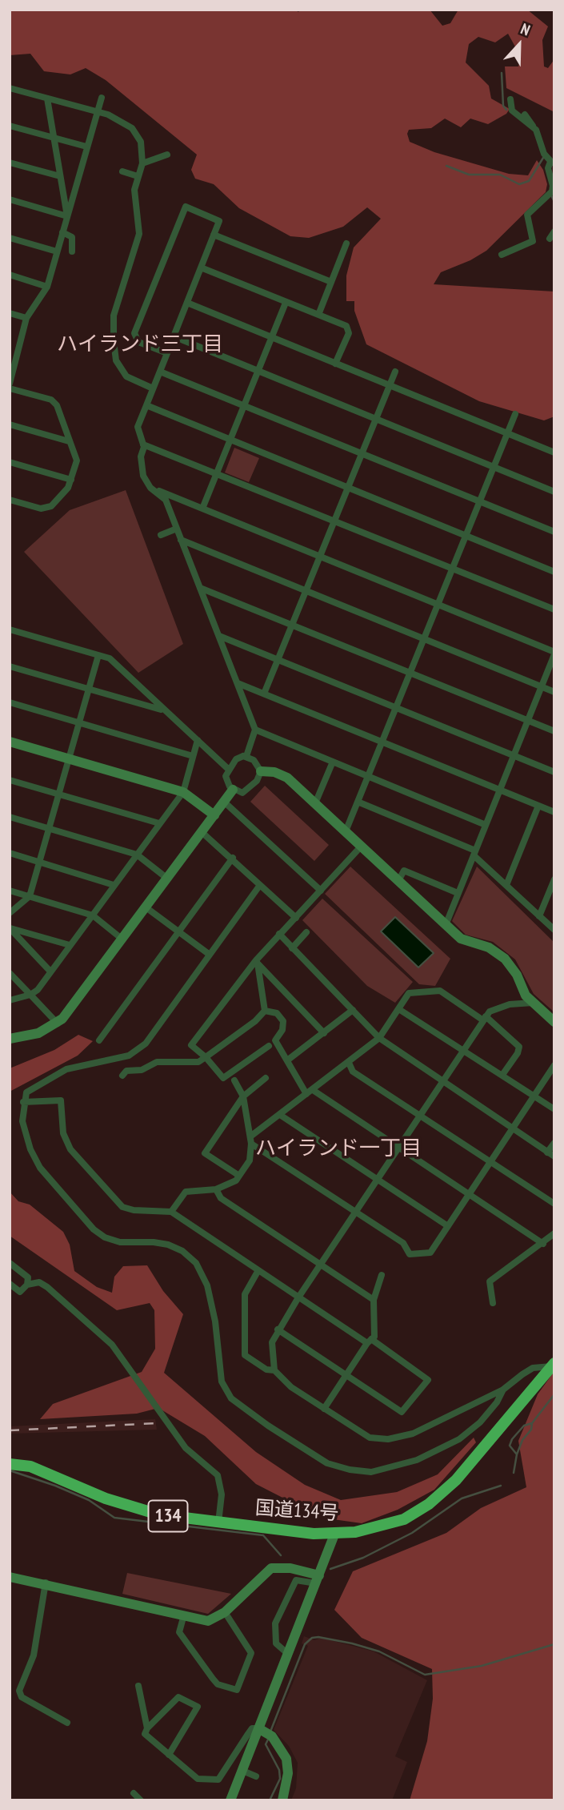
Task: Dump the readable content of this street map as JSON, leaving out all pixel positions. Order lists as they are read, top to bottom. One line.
{"streets":{"highway":["国道134号","134"]},"districts":["ハイランド三丁目","ハイランド一丁目"],"north":"top"}
